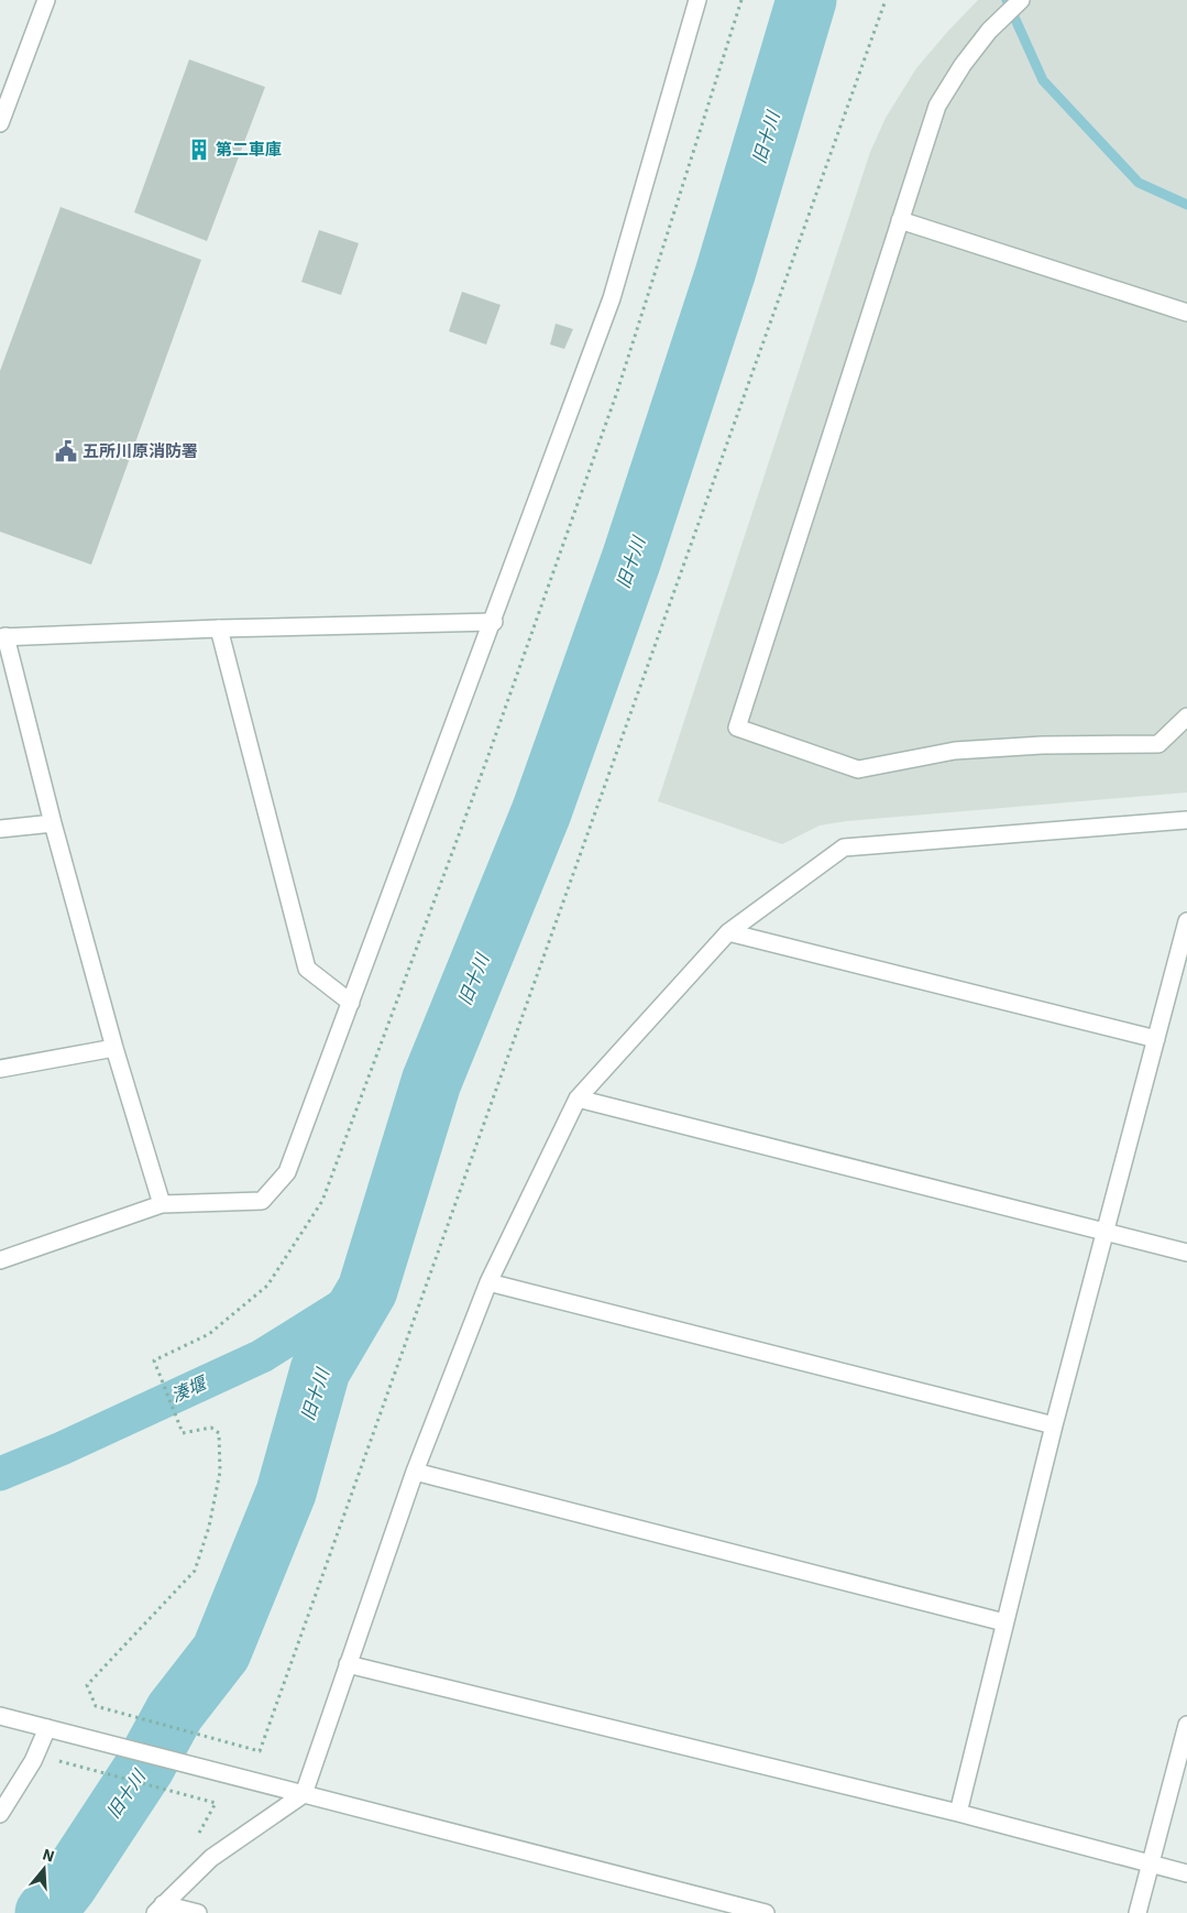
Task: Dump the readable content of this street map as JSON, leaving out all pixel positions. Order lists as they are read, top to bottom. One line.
{"water":["旧十川","湊堰"],"places":{"building":["第二車庫"],"public building":["五所川原消防署"]},"north":"top"}
